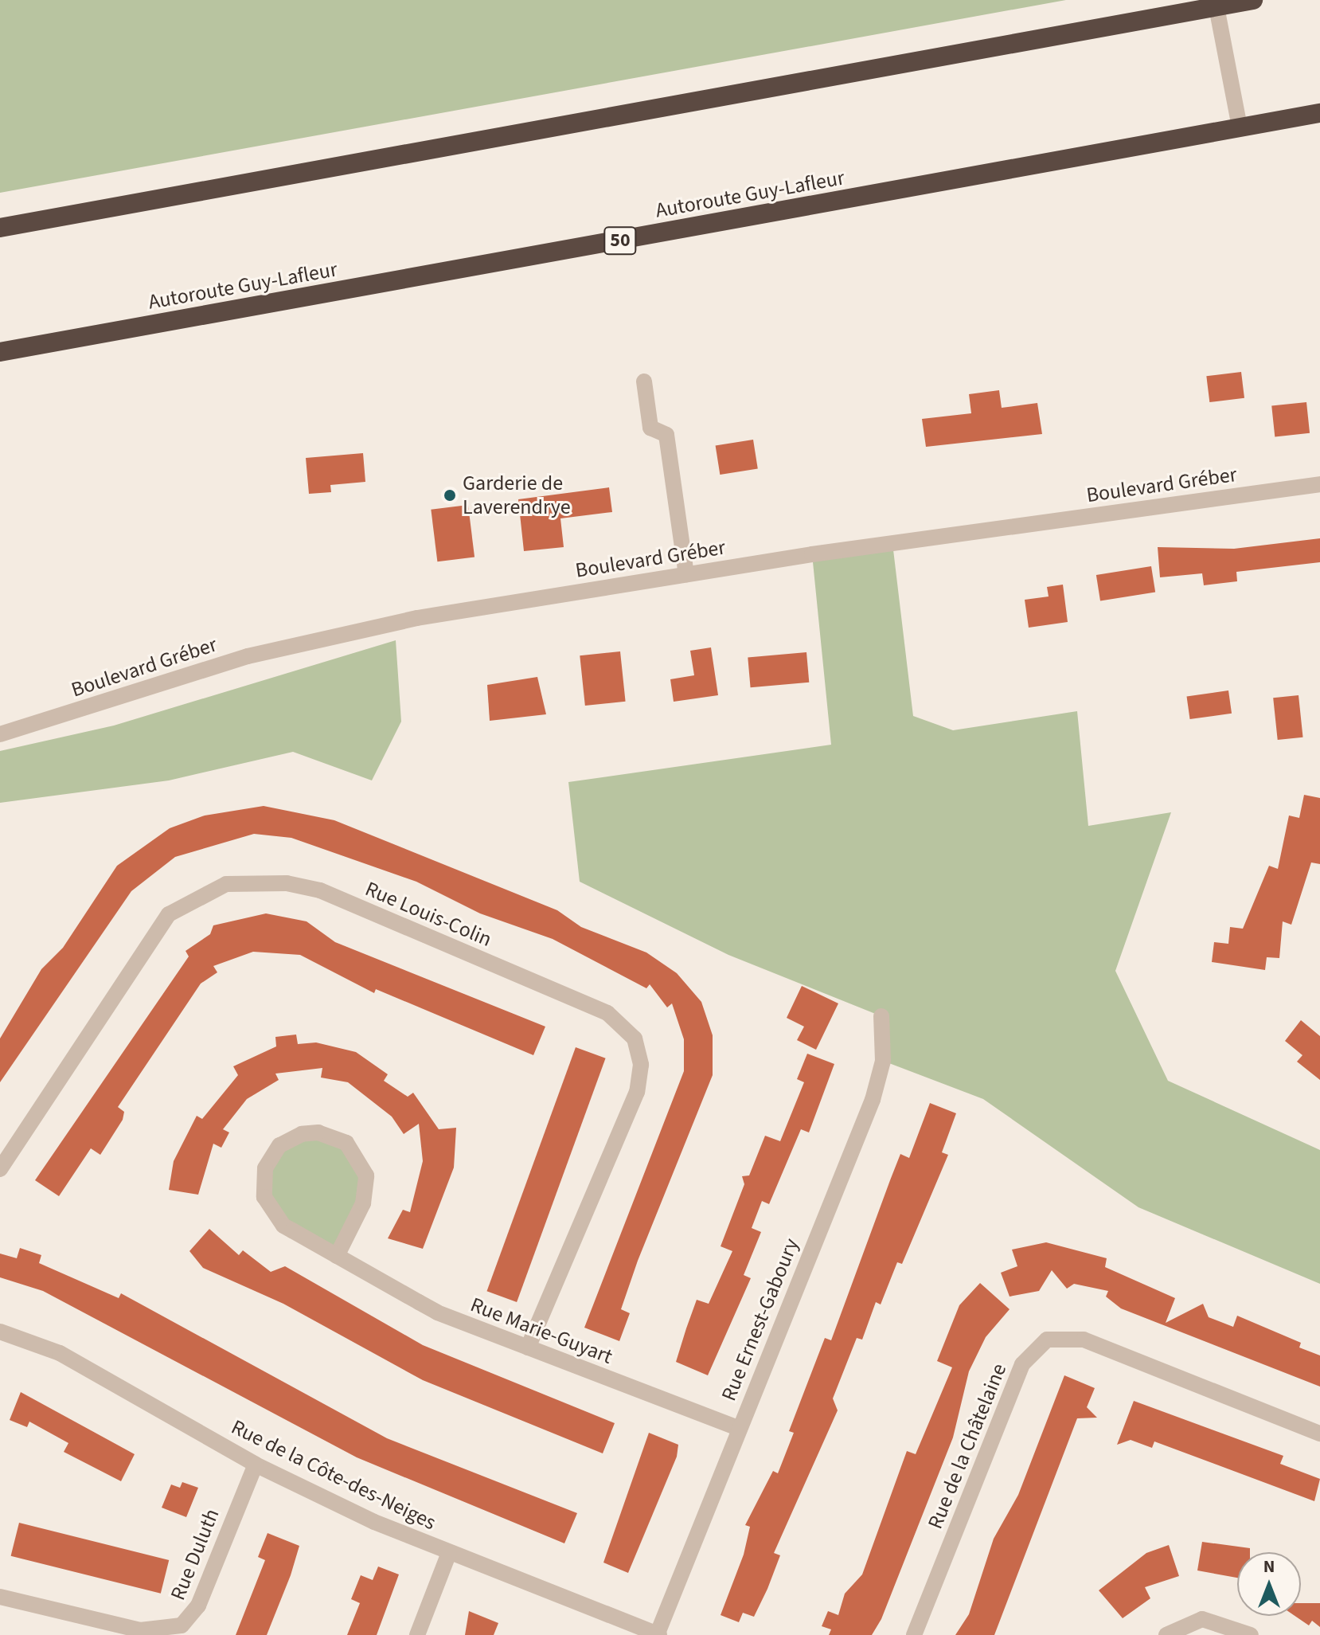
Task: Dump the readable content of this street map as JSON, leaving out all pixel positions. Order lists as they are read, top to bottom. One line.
{"streets":{"highway":["Autoroute Guy-Lafleur","50"],"street":["Boulevard Gréber","Rue Louis-Colin","Rue Ernest-Gaboury","Rue Marie-Guyart","Rue de la Châtelaine","Rue de la Côte-des-Neiges","Rue Duluth"]},"crossings":[["Rue Louis-Colin","Rue Marie-Guyart"],["Rue Ernest-Gaboury","Rue Marie-Guyart"],["Rue Ernest-Gaboury","Rue de la Côte-des-Neiges"],["Rue de la Côte-des-Neiges","Rue Duluth"]],"places":["Garderie de Laverendrye"],"north":"top"}
